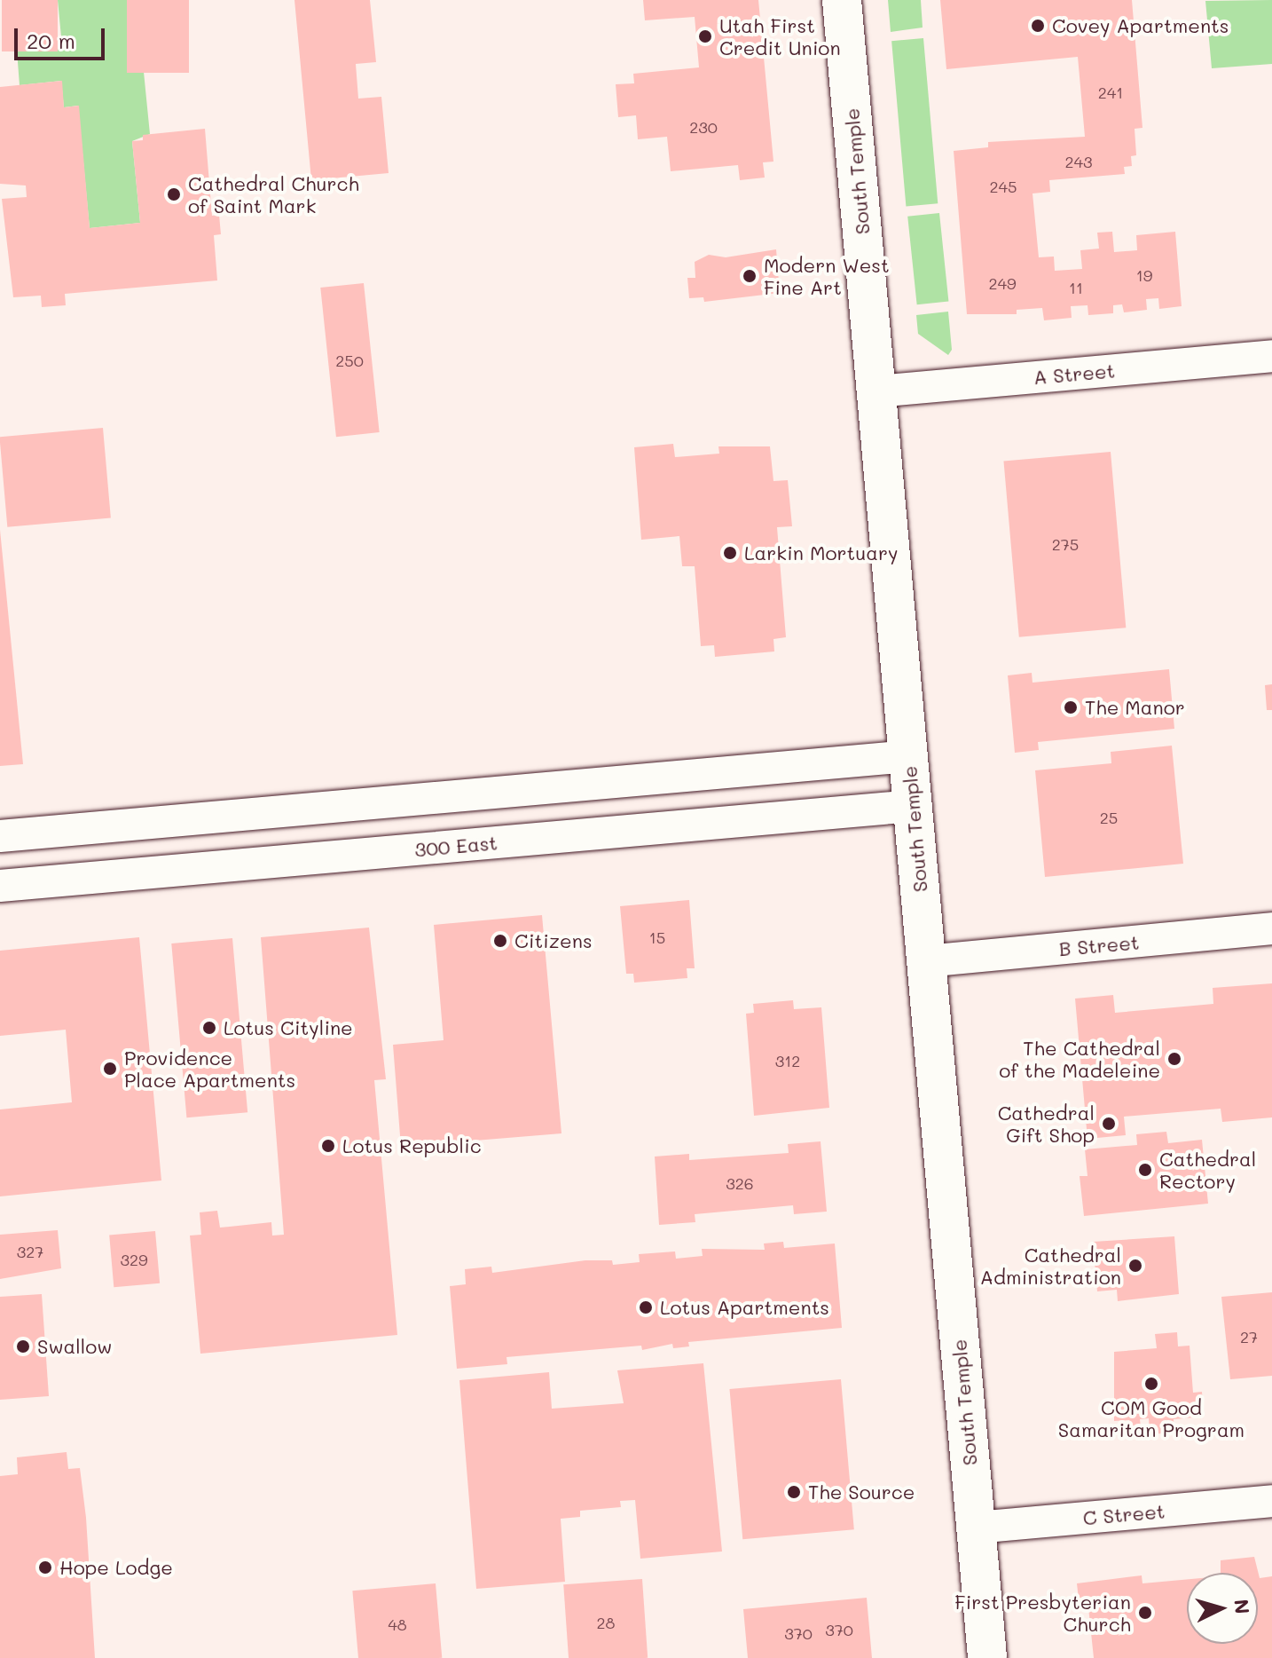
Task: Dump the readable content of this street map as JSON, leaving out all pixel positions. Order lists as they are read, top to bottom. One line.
{"streets":{"main road":["South Temple"],"street":["A Street","300 East","B Street","C Street"]},"crossings":[["South Temple","A Street"],["South Temple","300 East"],["South Temple","B Street"],["South Temple","C Street"]],"places":["Covey Apartments","Utah First Credit Union","Cathedral Church of Saint Mark","Modern West Fine Art","Larkin Mortuary","The Manor","Citizens","Lotus Cityline","The Cathedral of the Madeleine","Providence Place Apartments","Cathedral Gift Shop","Lotus Republic","Cathedral Rectory","Cathedral Administration","Lotus Apartments","Swallow","COM Good Samaritan Program","The Source","Hope Lodge","First Presbyterian Church"],"house_numbers":["241","230","243","245","19","249","11","250","275","25","15","312","326","327","329","27","28","48","370","370"],"scale_bar":"20 m","north":"right"}
